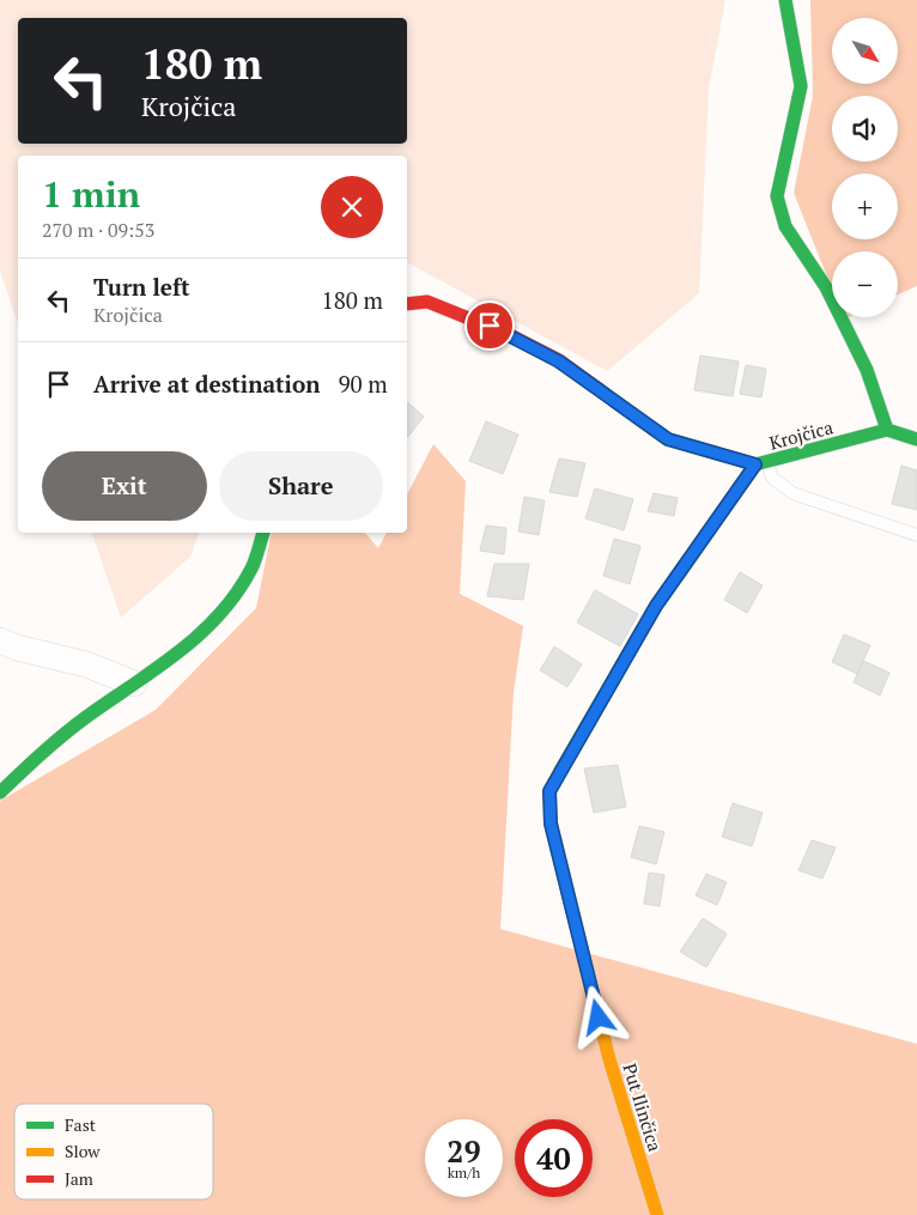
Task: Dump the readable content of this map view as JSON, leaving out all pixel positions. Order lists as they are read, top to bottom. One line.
{"streets":{"street":["Krojčica","Put Ilinčica"]},"crossings":[["Krojčica","Put Ilinčica"]],"legend":["Fast","Slow","Jam"],"north":"bottom right","page":{"map_buttons":["+","−"],"turn":["180 m","Krojčica"],"heading":["1 min","270 m · 09:53"],"list":[{"name":"Turn left","note":"Krojčica","value":"180 m"},{"name":"Arrive at destination","value":"90 m"}],"buttons":["Exit","Share"],"speed":"29 km/h","limit":"40"}}
